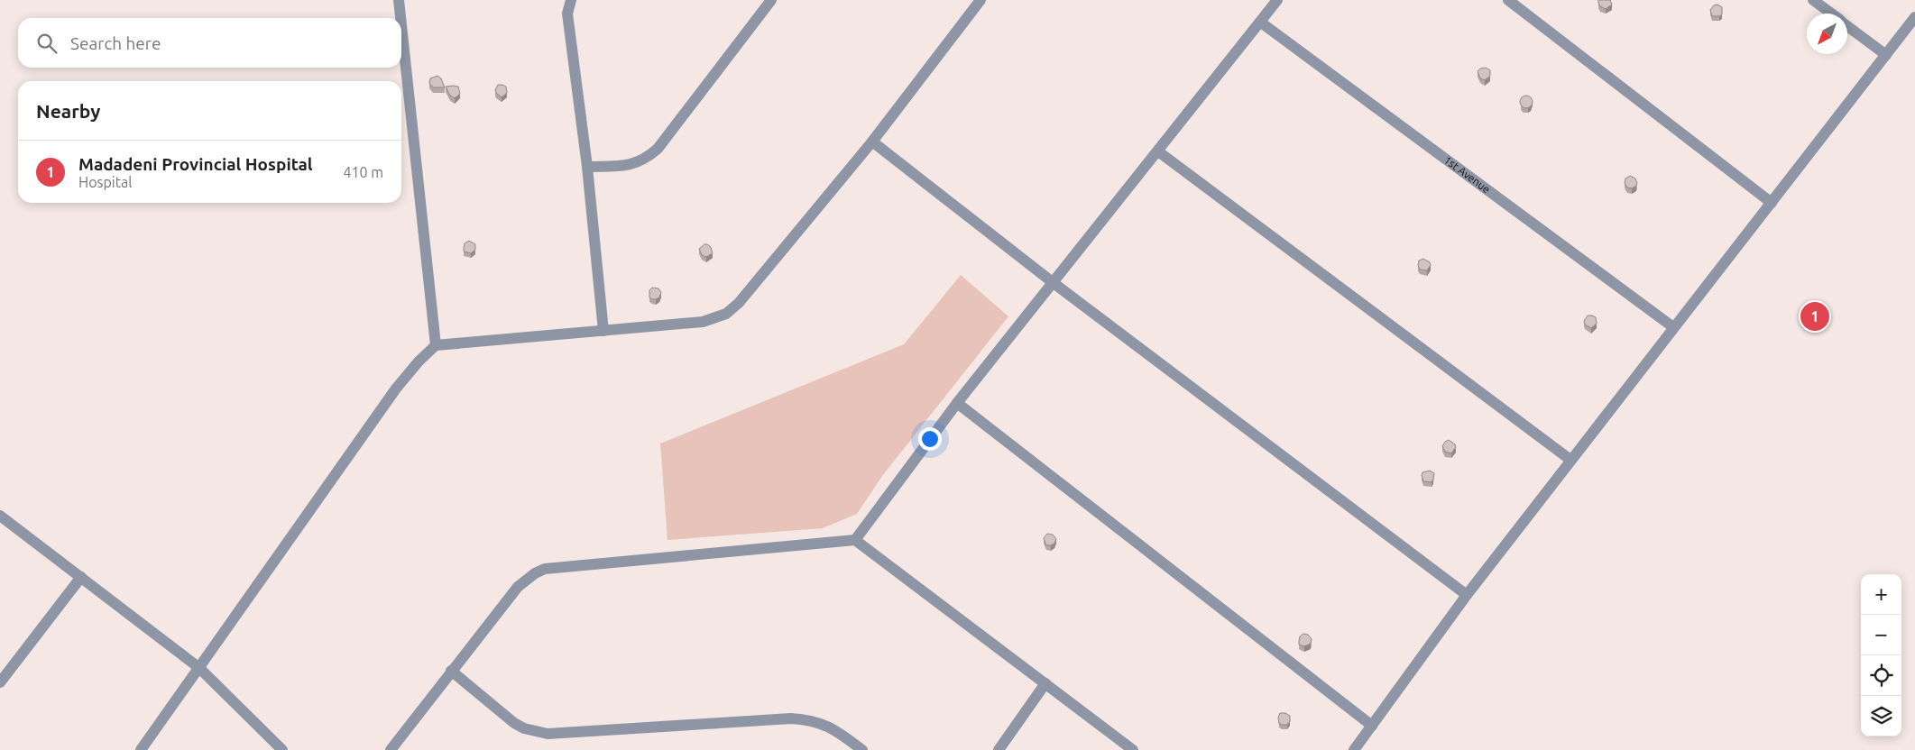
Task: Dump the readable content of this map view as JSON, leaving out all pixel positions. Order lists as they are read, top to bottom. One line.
{"streets":{"street":["1st Avenue"]},"north":"bottom left","page":{"search":"Search here","heading":"Nearby","list":[{"mark":"1","name":"Madadeni Provincial Hospital","note":"Hospital","value":"410 m"}],"pins":"1","map_buttons":["+","−"]}}
